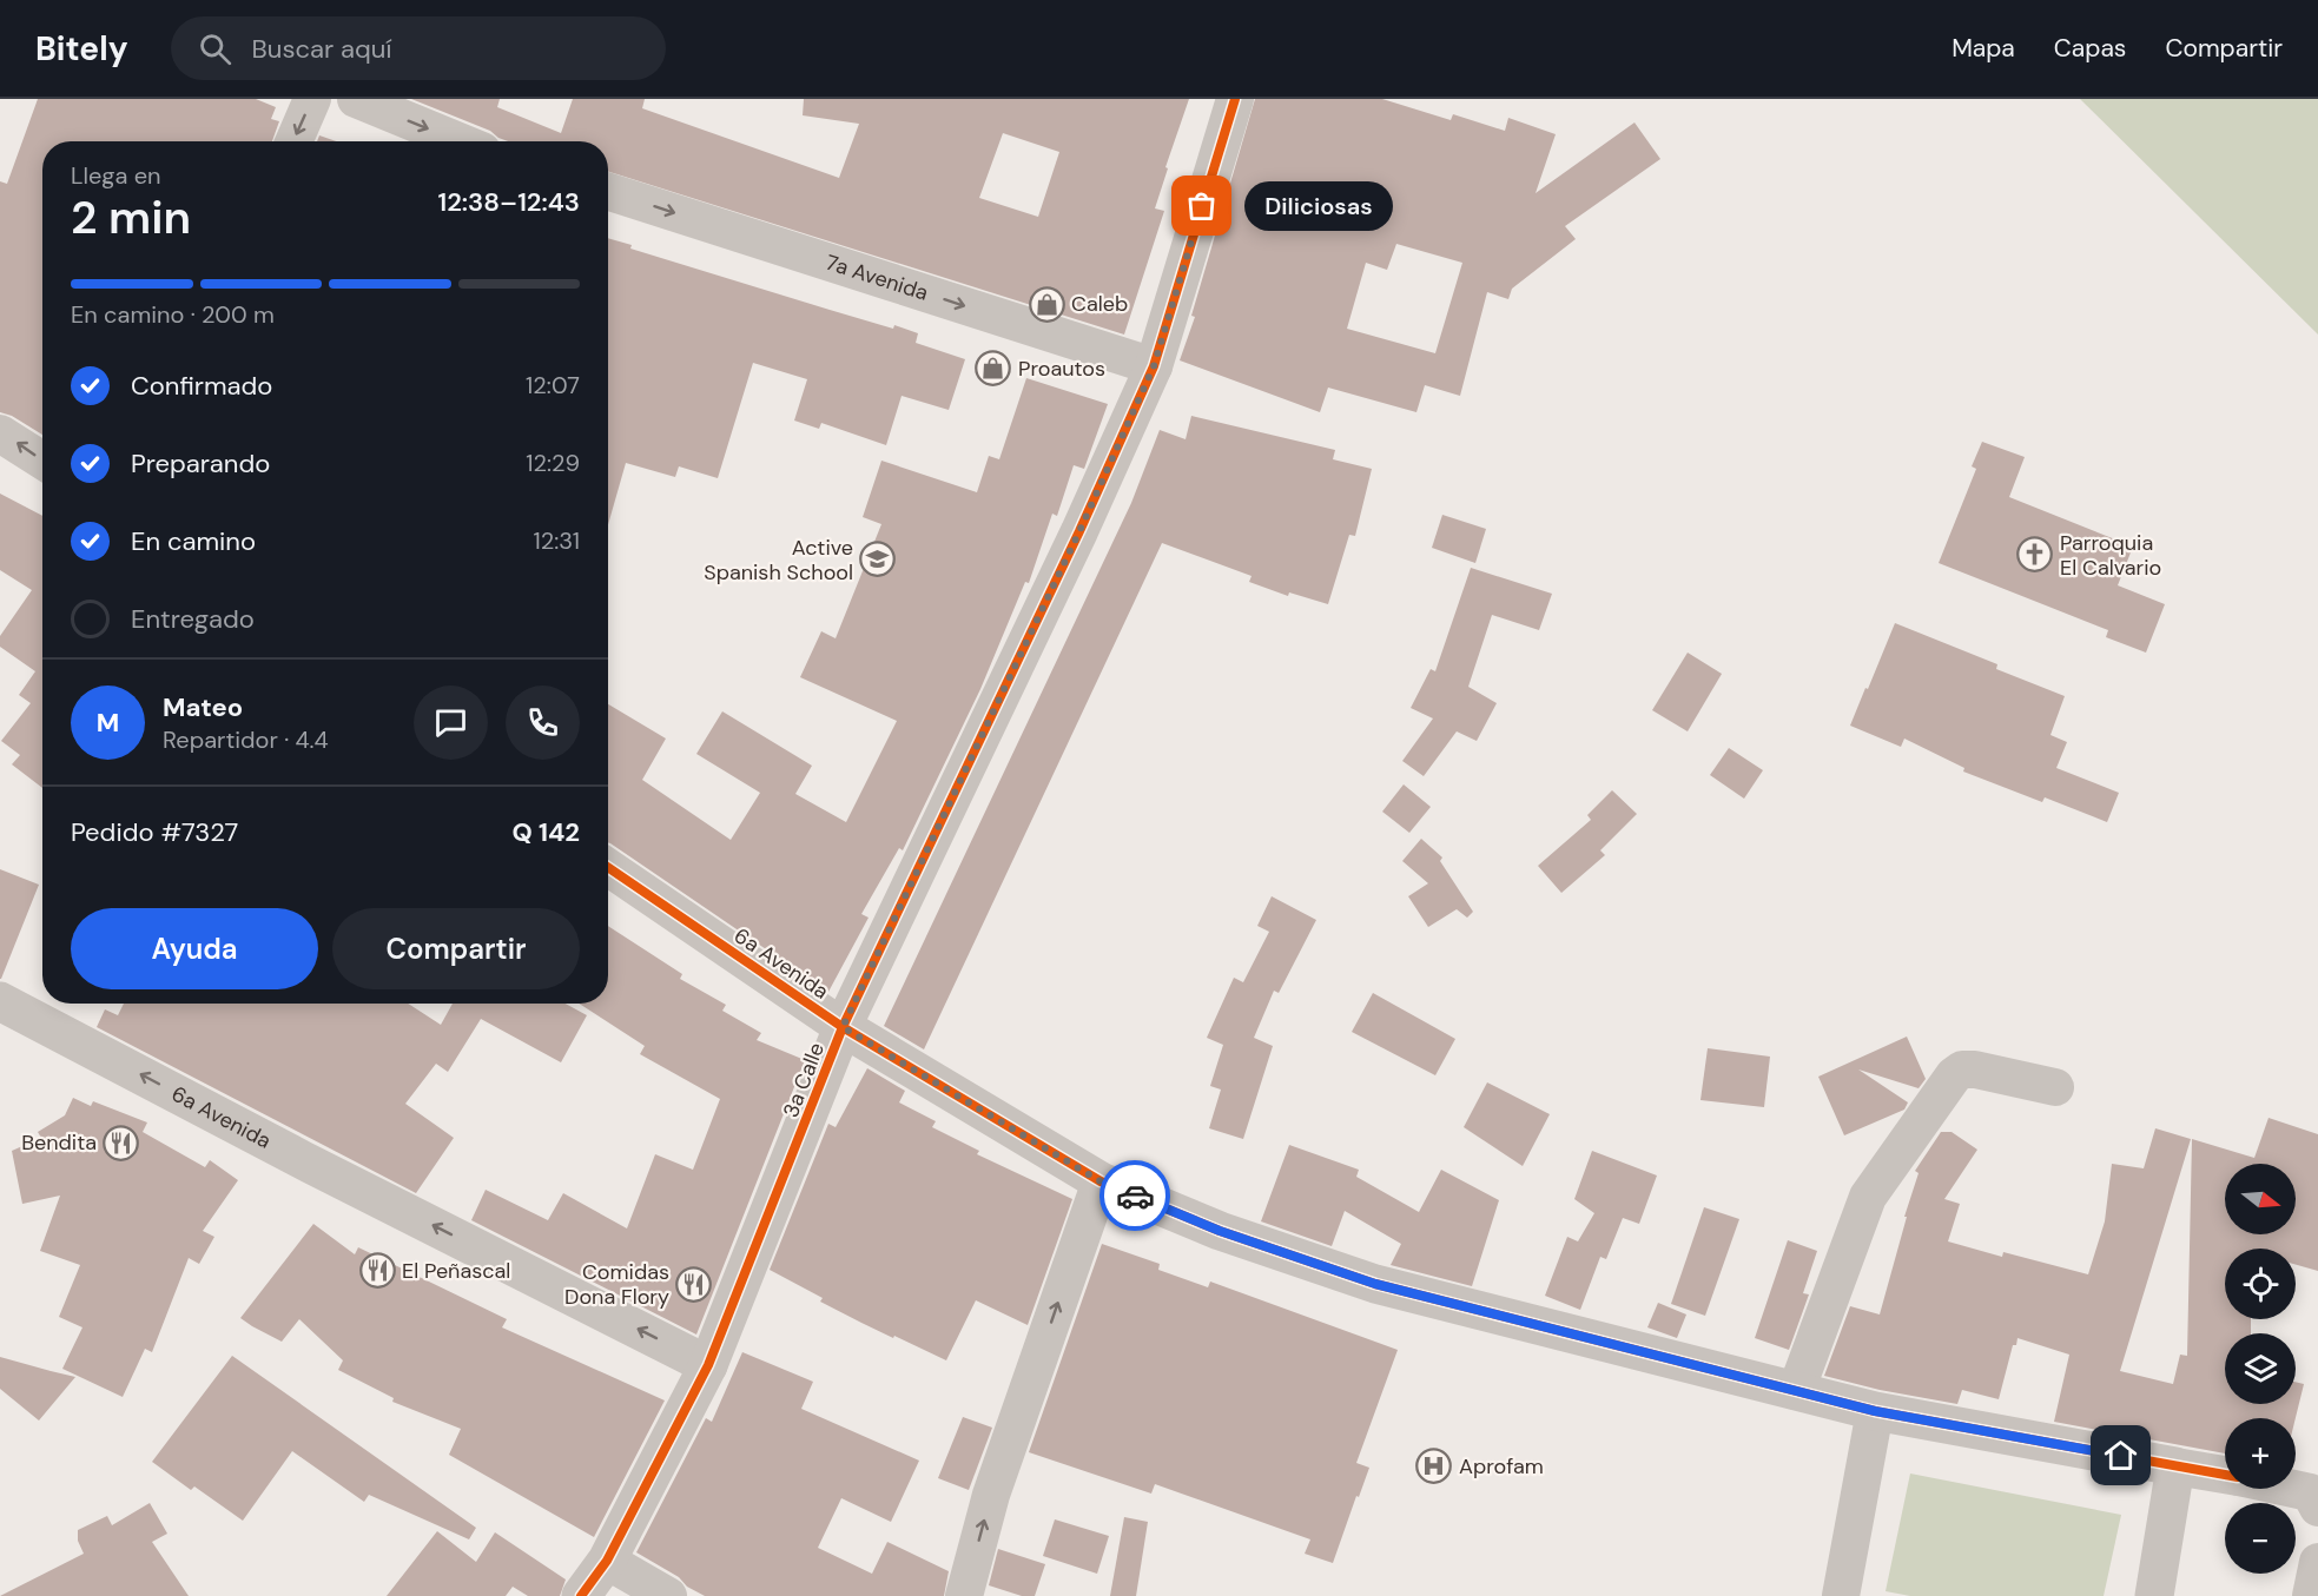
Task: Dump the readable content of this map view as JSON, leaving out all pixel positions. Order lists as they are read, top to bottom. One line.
{"streets":{"street":["7a Avenida","6a Avenida","3a Calle"]},"crossings":[["7a Avenida","3a Calle"],["6a Avenida","3a Calle"]],"one_way":["7a Avenida"],"places":{"other":["Diliciosas"],"shop":["Caleb","Proautos"],"church":["Parroquia El Calvario"],"school or university":["Active Spanish School"],"restaurant":["Bendita","El Peñascal","Comidas Dona Flory"],"hospital":["Aprofam"]},"north":"right","page":{"header":"Bitely","search":"Buscar aquí","nav":["Mapa","Capas","Compartir"],"heading":["2 min","Llega en","12:38–12:43"],"panel":["Mateo","Repartidor · 4.4","Pedido #7327","Q 142"],"bubble":"Diliciosas","bar":"En camino · 200 m","list":[["Confirmado","12:07"],["Preparando","12:29"],["En camino","12:31"],"Entregado"],"round":"M","buttons":["Ayuda","Compartir"],"map_buttons":["+","−"]}}
